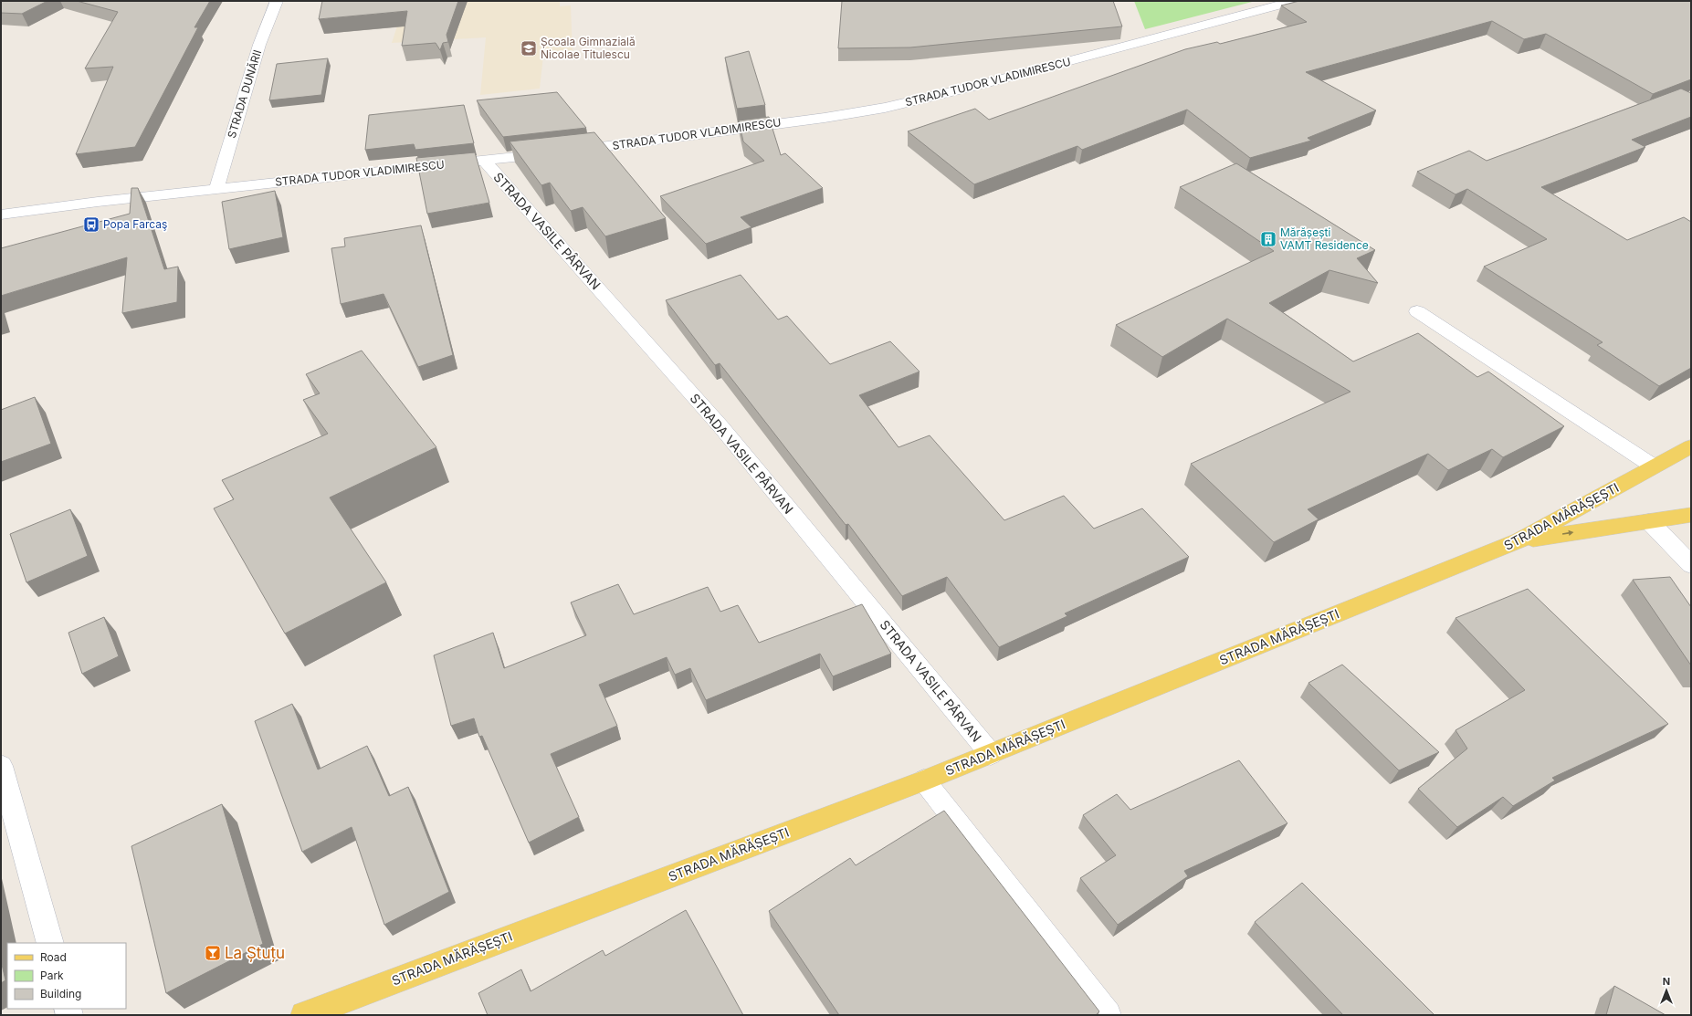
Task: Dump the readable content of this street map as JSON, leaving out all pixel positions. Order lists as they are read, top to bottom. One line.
{"streets":{"main road":["STRADA MĂRĂȘEȘTI"],"street":["STRADA TUDOR VLADIMIRESCU","STRADA DUNĂRII","STRADA VASILE PÂRVAN"]},"crossings":[["STRADA TUDOR VLADIMIRESCU","STRADA DUNĂRII"],["STRADA TUDOR VLADIMIRESCU","STRADA VASILE PÂRVAN"],["STRADA VASILE PÂRVAN","STRADA MĂRĂȘEȘTI"]],"places":{"school or university":["Școala Gimnazială Nicolae Titulescu"],"bus stop":["Popa Farcaş"],"building":["Mărășești VAMT Residence"],"bar":["La Ștuțu"]},"legend":["Road","Park","Building"],"north":"top"}
